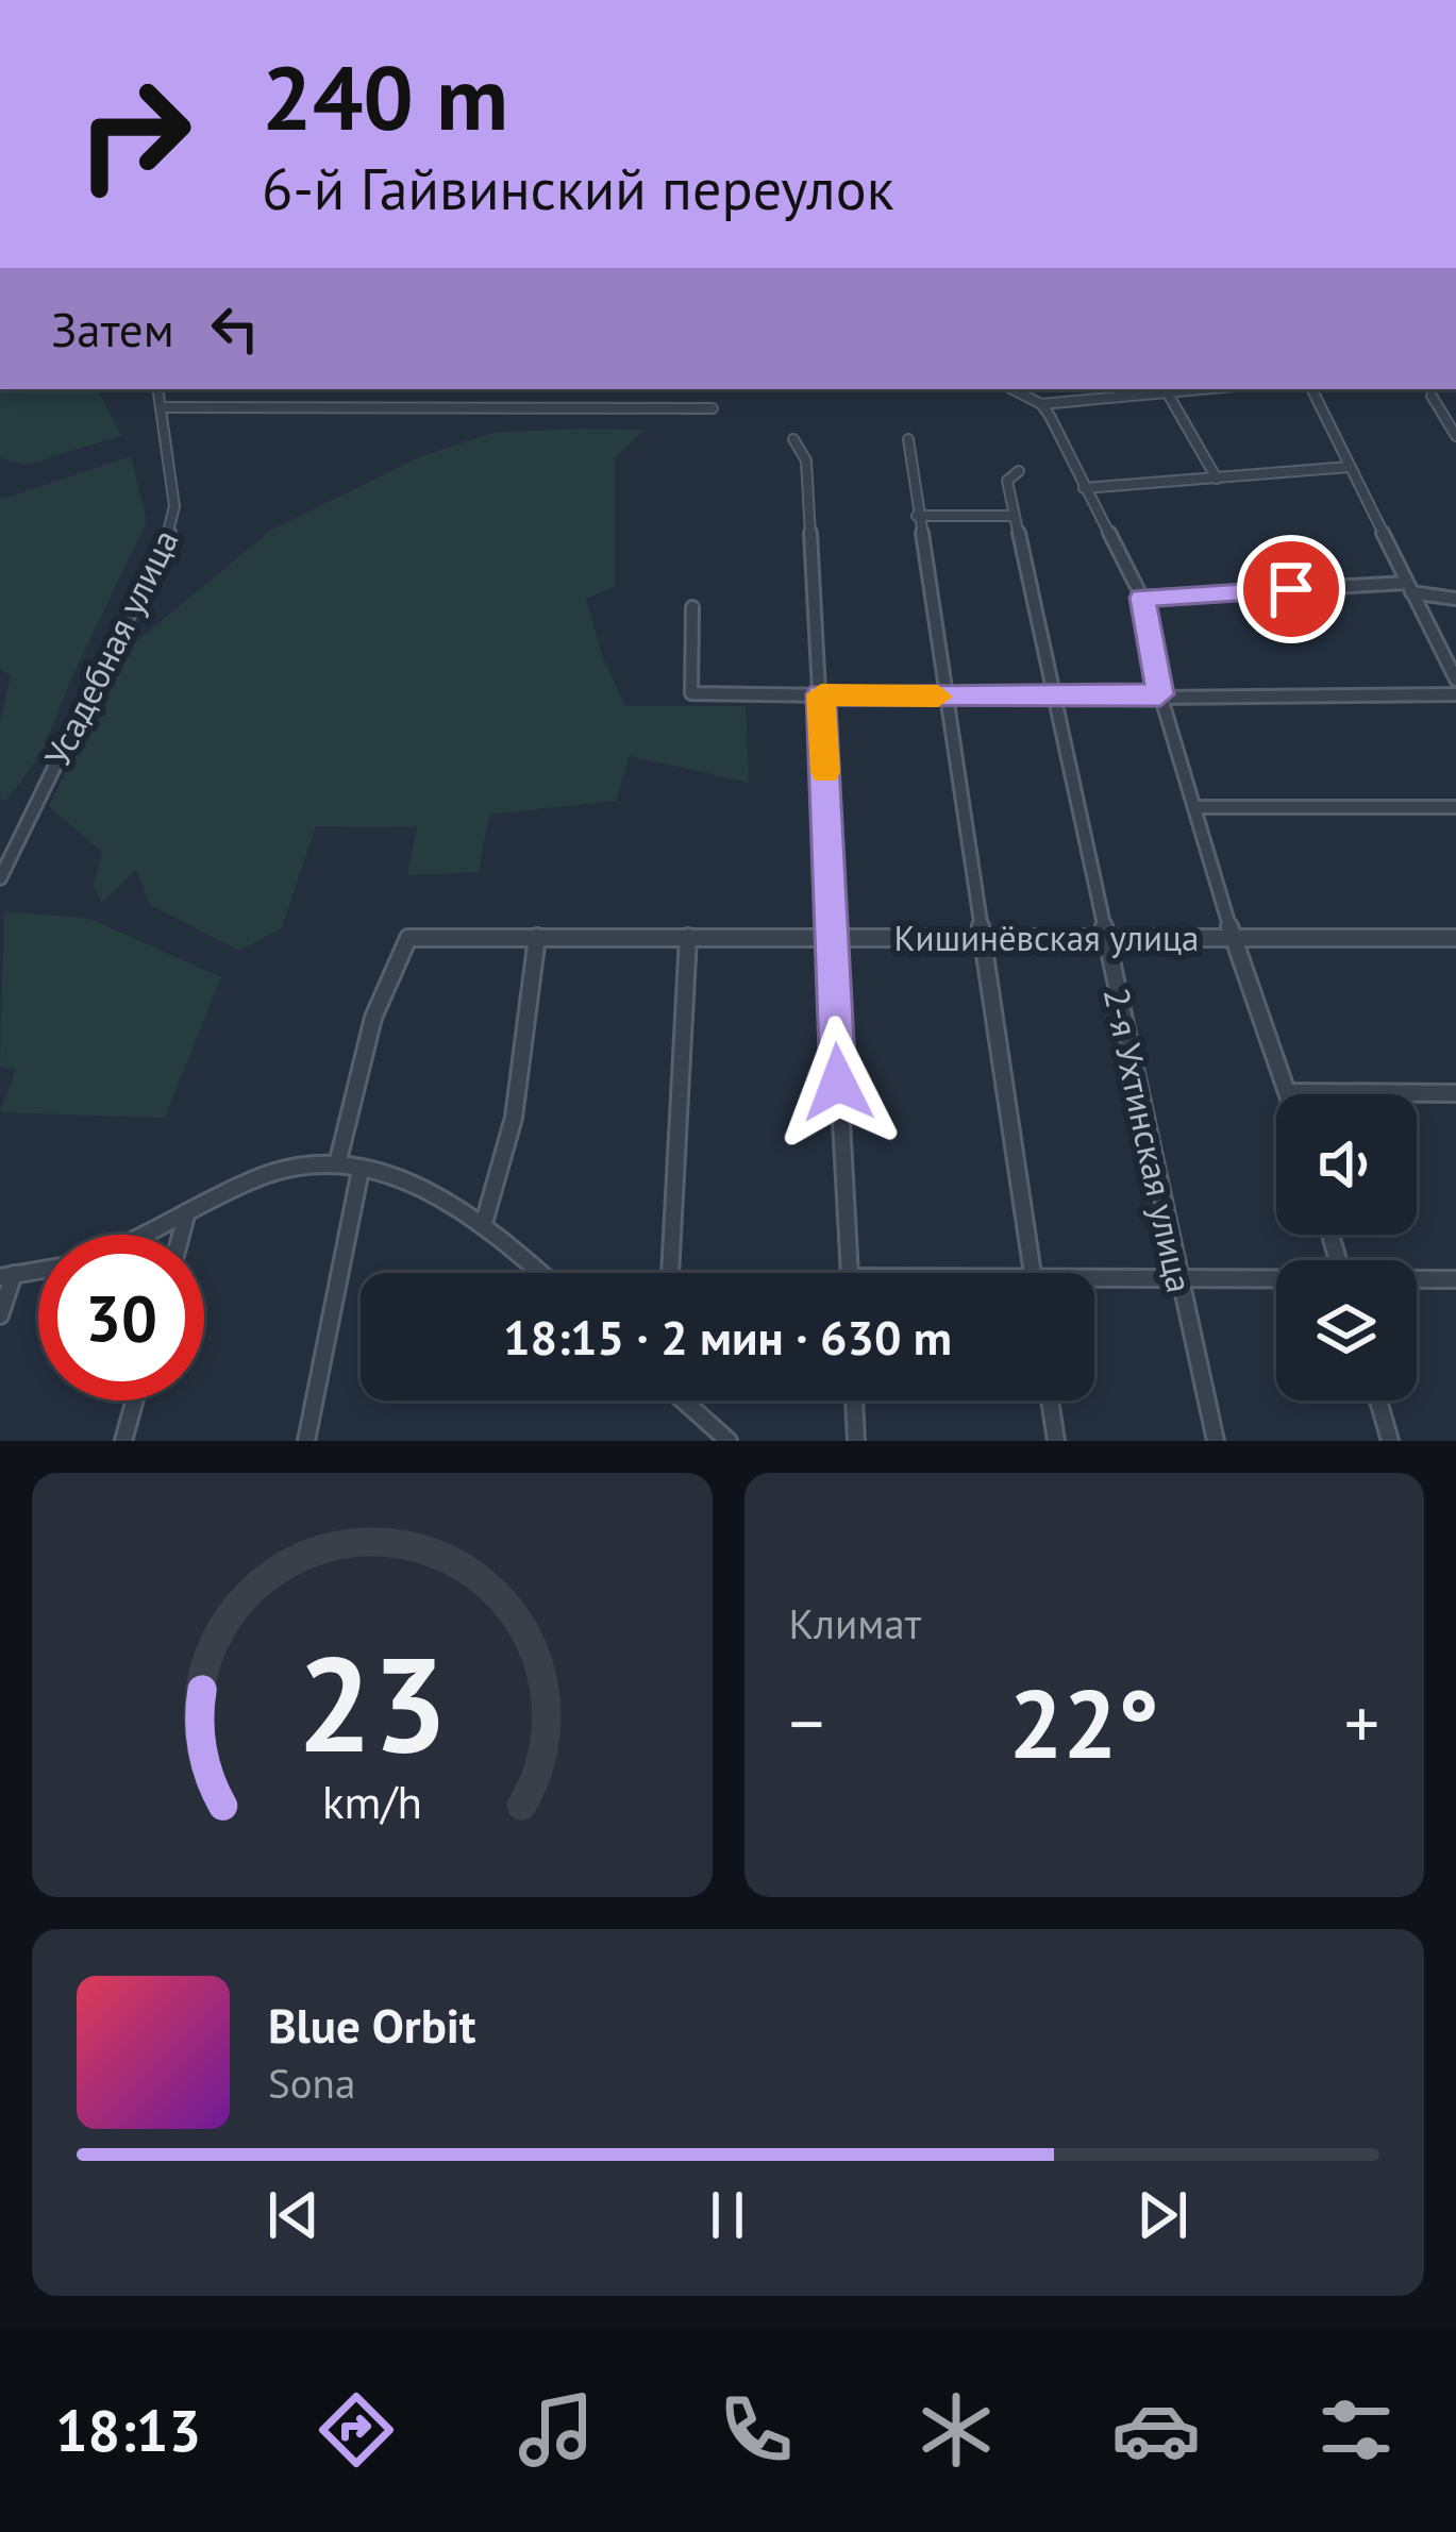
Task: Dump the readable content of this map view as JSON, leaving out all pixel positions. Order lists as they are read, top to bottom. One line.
{"streets":{"street":["Усадебная улица","Кишинёвская улица","2-я Ухтинская улица"]},"crossings":[["Кишинёвская улица","2-я Ухтинская улица"]],"page":{"turn":["240 m","6-й Гайвинский переулок"],"then":"Затем","limit":"30","trip":"18:15 · 2 мин · 630 m","tile":"Климат","heat":["−","22°","+"],"song":["Blue Orbit","Sona"],"tabs":"18:13","gauge":["23","km/h"]}}
